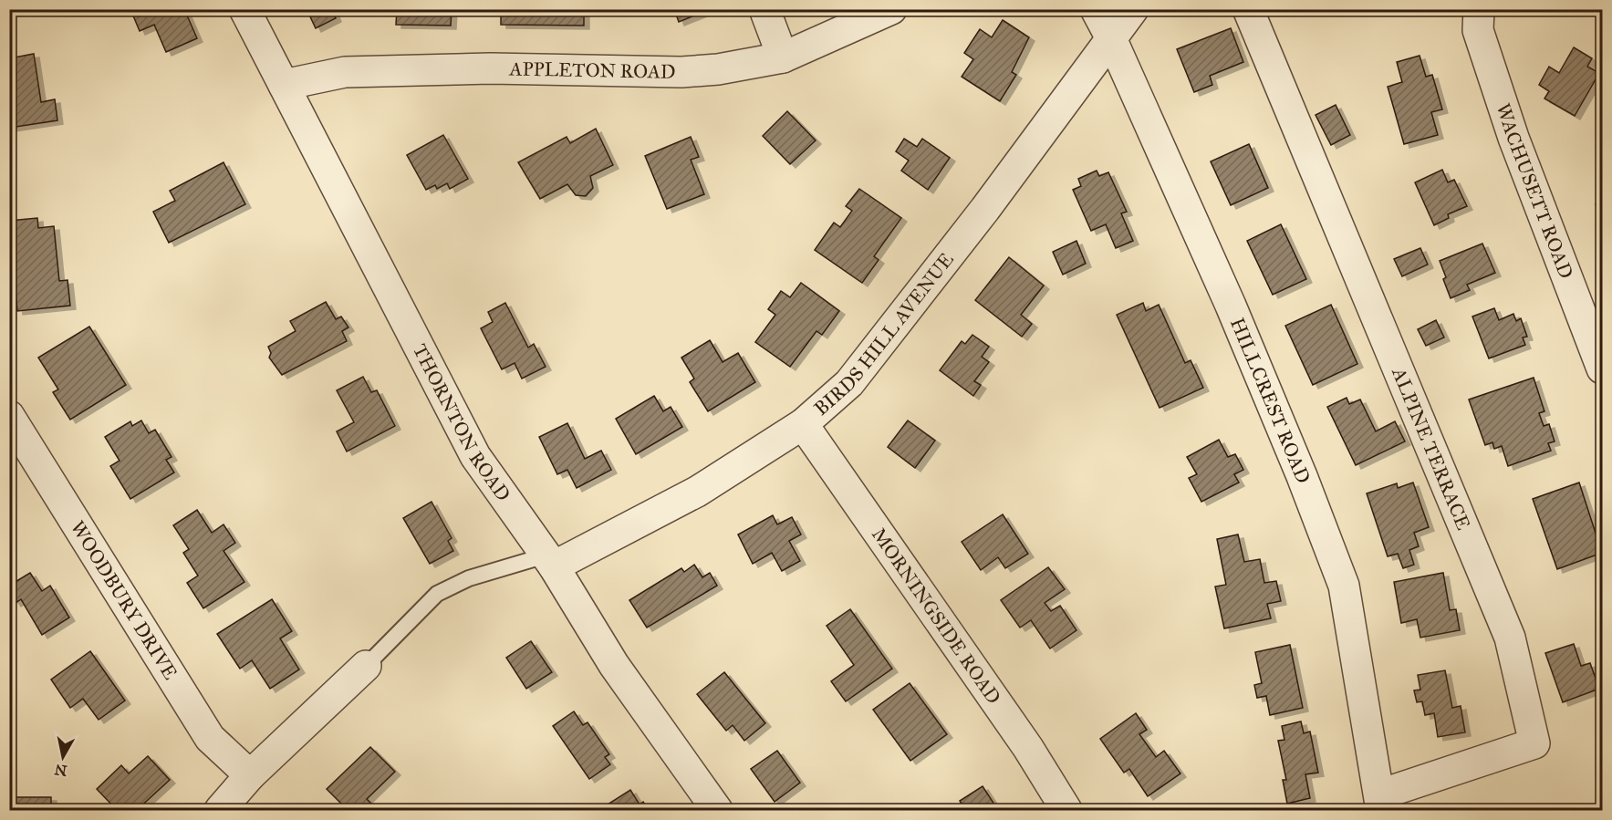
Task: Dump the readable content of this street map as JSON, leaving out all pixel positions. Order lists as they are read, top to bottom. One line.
{"streets":{"street":["APPLETON ROAD","WACHUSETT ROAD","BIRDS HILL AVENUE","HILLCREST ROAD","THORNTON ROAD","ALPINE TERRACE","WOODBURY DRIVE","MORNINGSIDE ROAD"]},"crossings":[["APPLETON ROAD","THORNTON ROAD"],["BIRDS HILL AVENUE","HILLCREST ROAD"],["BIRDS HILL AVENUE","THORNTON ROAD"],["BIRDS HILL AVENUE","MORNINGSIDE ROAD"],["HILLCREST ROAD","ALPINE TERRACE"]],"north":"bottom"}
